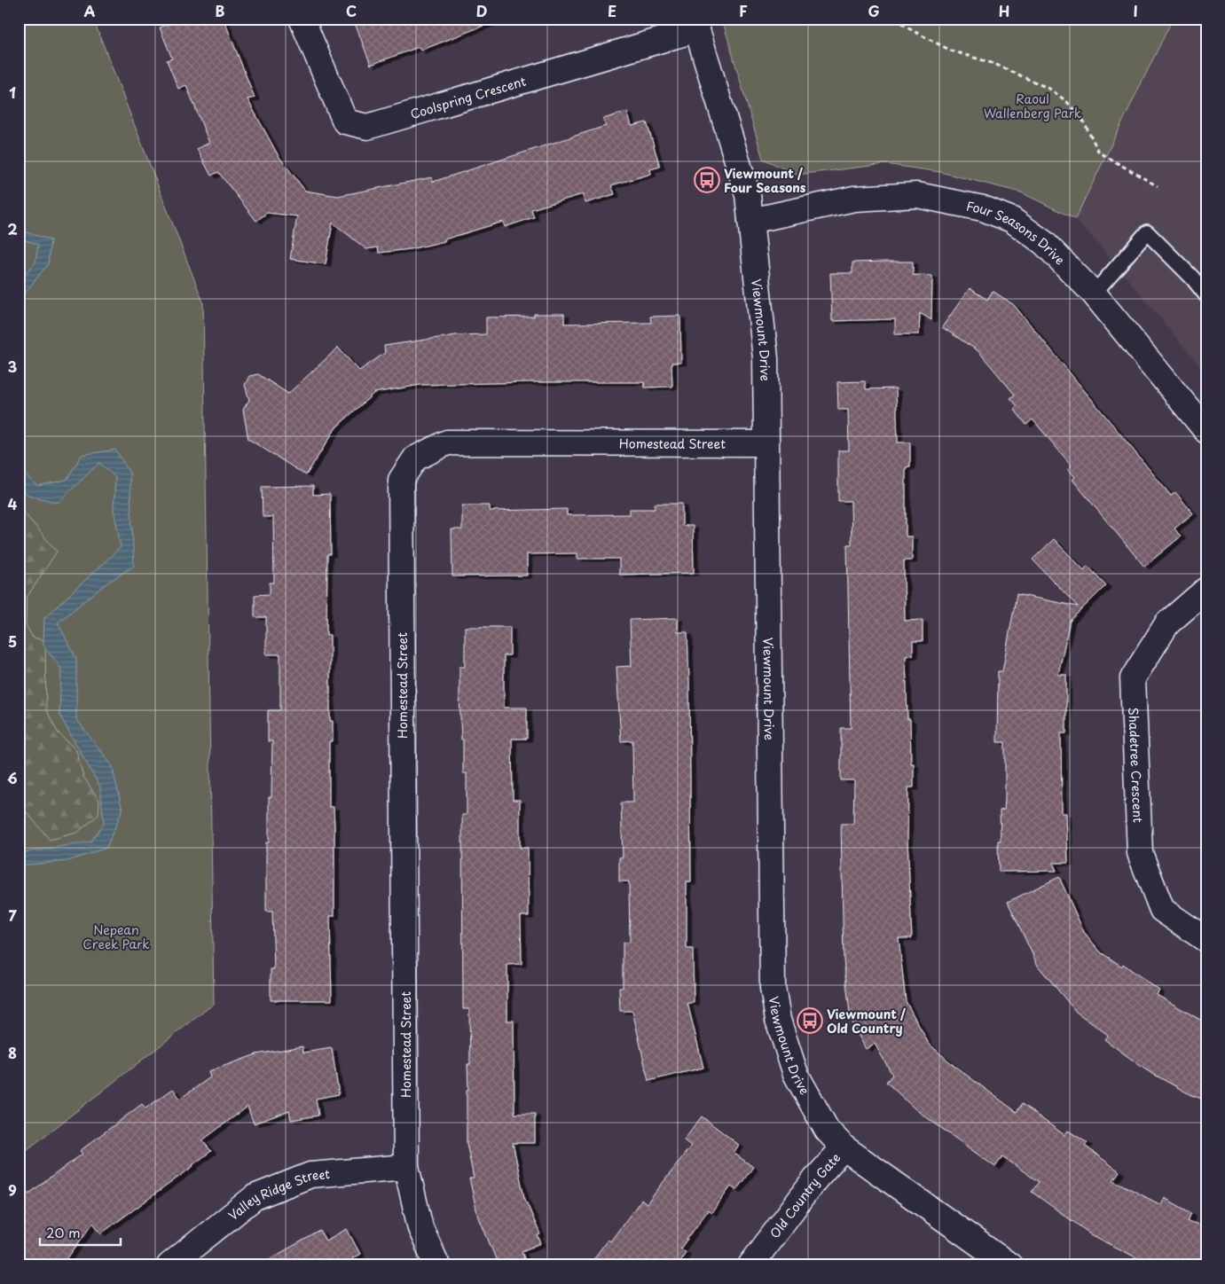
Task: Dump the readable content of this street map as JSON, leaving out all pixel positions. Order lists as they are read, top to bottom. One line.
{"streets":{"street":["Coolspring Crescent","Four Seasons Drive","Viewmount Drive","Homestead Street","Shadetree Crescent","Old Country Gate","Valley Ridge Street"]},"crossings":[["Coolspring Crescent","Viewmount Drive"],["Four Seasons Drive","Viewmount Drive"],["Viewmount Drive","Homestead Street"],["Viewmount Drive","Old Country Gate"],["Homestead Street","Valley Ridge Street"]],"parks":["Raoul Wallenberg Park","Nepean Creek Park"],"places":{"bus stop":["Viewmount / Four Seasons","Viewmount / Old Country"]},"scale_bar":"20 m","grid":{"columns":["A","B","C","D","E","F","G","H","I"],"rows":["1","2","3","4","5","6","7","8","9"]}}
